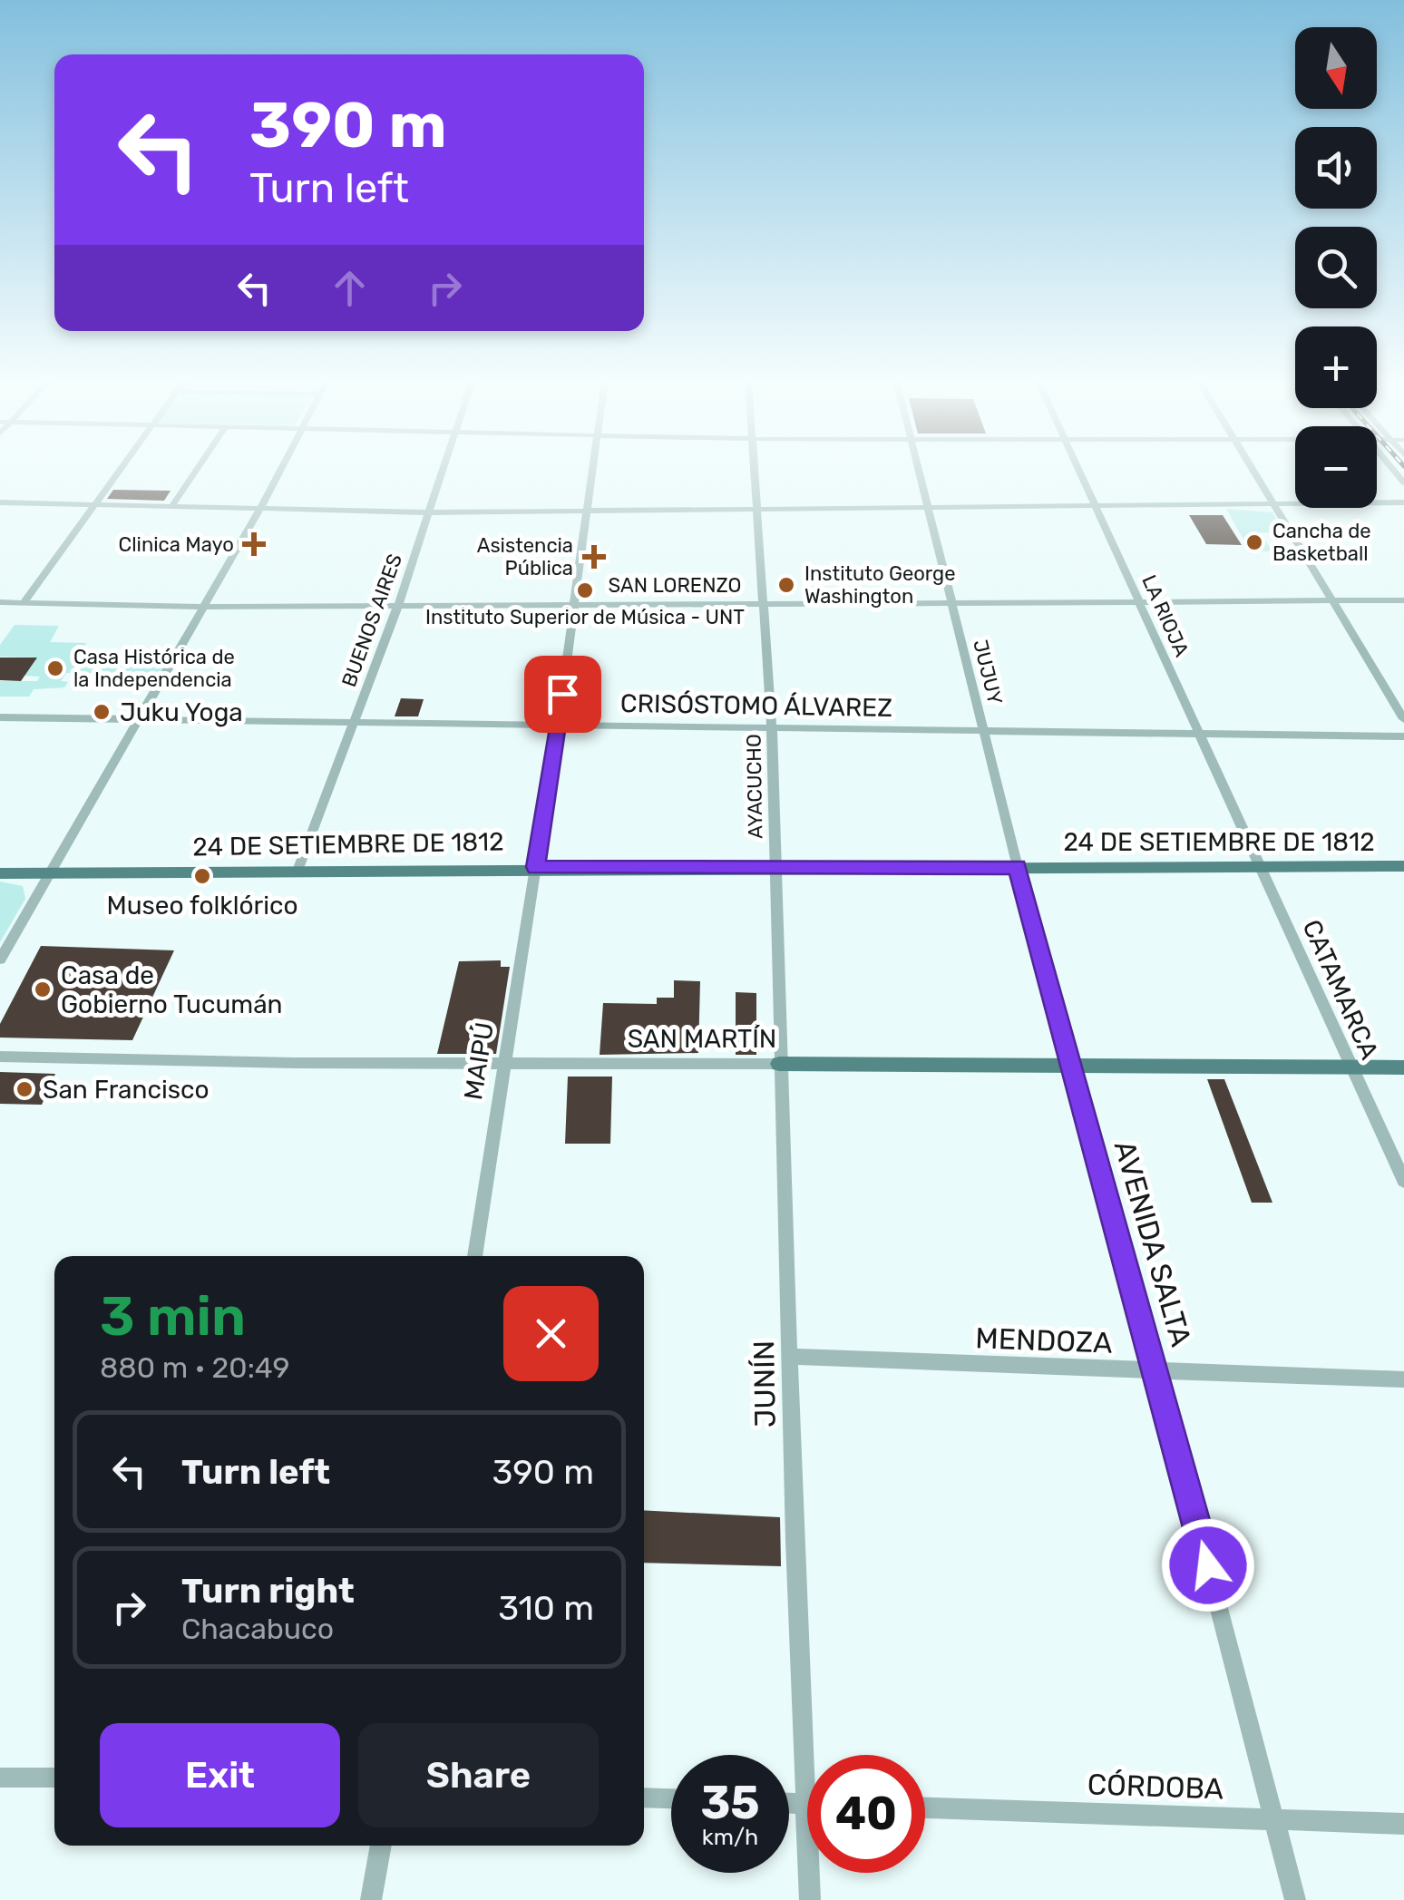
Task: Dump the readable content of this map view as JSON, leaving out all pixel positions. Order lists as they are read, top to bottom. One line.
{"streets":{"main road":["24 DE SETIEMBRE DE 1812","SAN MARTÍN"],"street":["SAN LORENZO","LA RIOJA","BUENOS AIRES","JUJUY","CRISÓSTOMO ÁLVAREZ","AYACUCHO","CATAMARCA","MAIPÚ","AVENIDA SALTA","MENDOZA","JUNÍN","CÓRDOBA"]},"crossings":[["SAN LORENZO","LA RIOJA"],["SAN LORENZO","BUENOS AIRES"],["SAN LORENZO","JUJUY"],["SAN LORENZO","AYACUCHO"],["SAN LORENZO","MAIPÚ"],["LA RIOJA","CRISÓSTOMO ÁLVAREZ"],["LA RIOJA","24 DE SETIEMBRE DE 1812"],["LA RIOJA","CATAMARCA"],["BUENOS AIRES","CRISÓSTOMO ÁLVAREZ"],["BUENOS AIRES","24 DE SETIEMBRE DE 1812"],["JUJUY","CRISÓSTOMO ÁLVAREZ"],["JUJUY","24 DE SETIEMBRE DE 1812"],["JUJUY","AVENIDA SALTA"],["CRISÓSTOMO ÁLVAREZ","AYACUCHO"],["CRISÓSTOMO ÁLVAREZ","MAIPÚ"],["AYACUCHO","24 DE SETIEMBRE DE 1812"],["AYACUCHO","JUNÍN"],["24 DE SETIEMBRE DE 1812","CATAMARCA"],["24 DE SETIEMBRE DE 1812","MAIPÚ"],["24 DE SETIEMBRE DE 1812","AVENIDA SALTA"],["24 DE SETIEMBRE DE 1812","JUNÍN"],["CATAMARCA","SAN MARTÍN"],["SAN MARTÍN","MAIPÚ"],["SAN MARTÍN","AVENIDA SALTA"],["SAN MARTÍN","JUNÍN"],["AVENIDA SALTA","MENDOZA"],["AVENIDA SALTA","CÓRDOBA"],["MENDOZA","JUNÍN"]],"places":{"other":["Cancha de Basketball","Instituto George Washington","Instituto Superior de Música - UNT","Casa Histórica de la Independencia","Juku Yoga","Museo folklórico","Casa de Gobierno Tucumán","San Francisco"],"health":["Clinica Mayo","Asistencia Pública"]},"north":"bottom","page":{"map_buttons":["+","−"],"turn":["390 m","Turn left"],"heading":["3 min","880 m · 20:49"],"list":[{"name":"Turn left","value":"390 m"},{"name":"Turn right","note":"Chacabuco","value":"310 m"}],"buttons":["Exit","Share"],"speed":"35 km/h","limit":"40"}}
